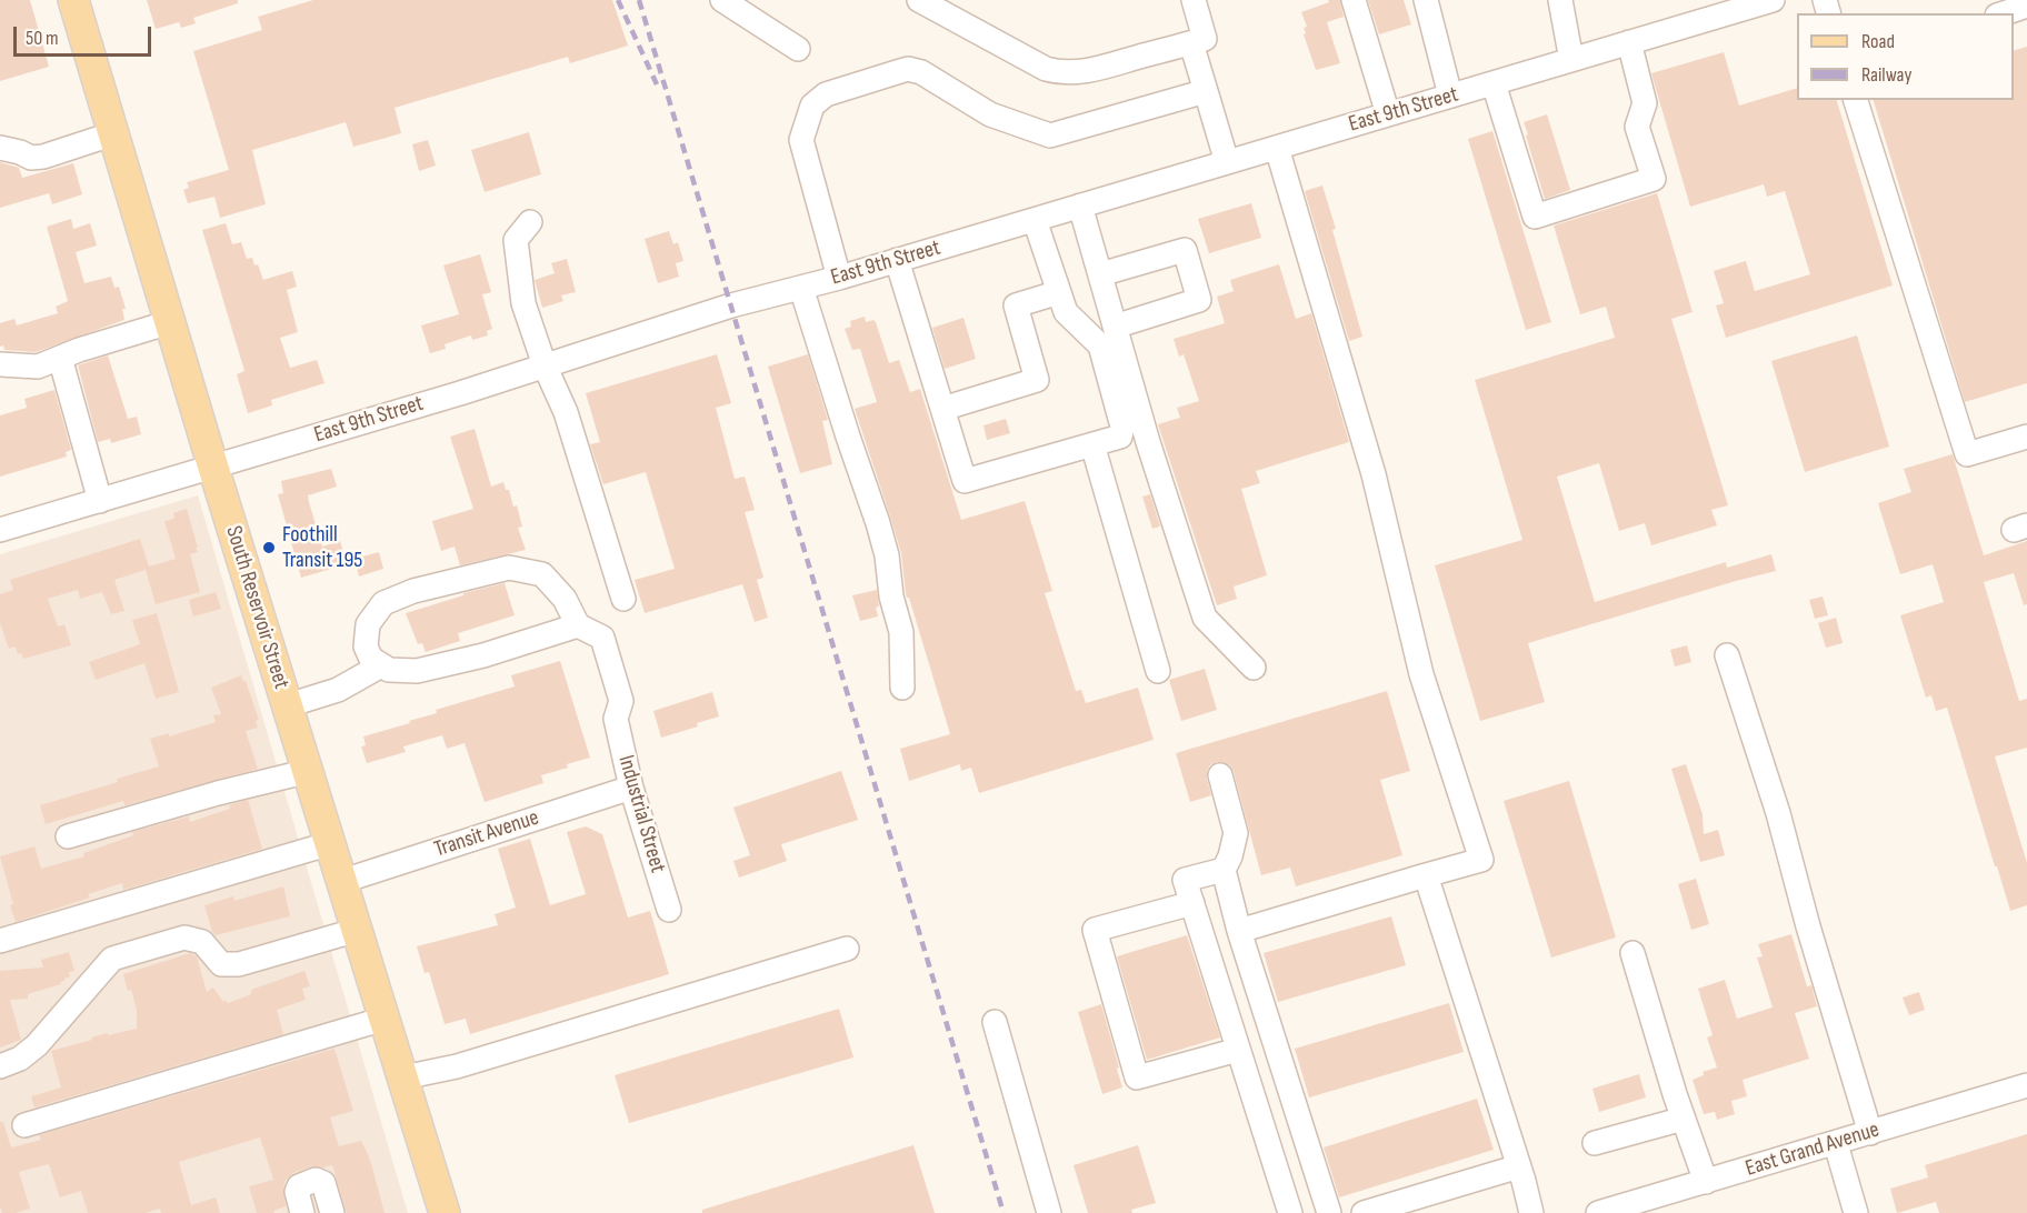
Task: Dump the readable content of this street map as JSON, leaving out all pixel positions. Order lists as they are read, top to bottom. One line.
{"streets":{"main road":["South Reservoir Street"],"street":["East 9th Street","Industrial Street","Transit Avenue","East Grand Avenue"]},"crossings":[["East 9th Street","South Reservoir Street"],["South Reservoir Street","Transit Avenue"],["Industrial Street","Transit Avenue"]],"places":["Foothill Transit 195"],"legend":["Road","Railway"],"scale_bar":"50 m"}
